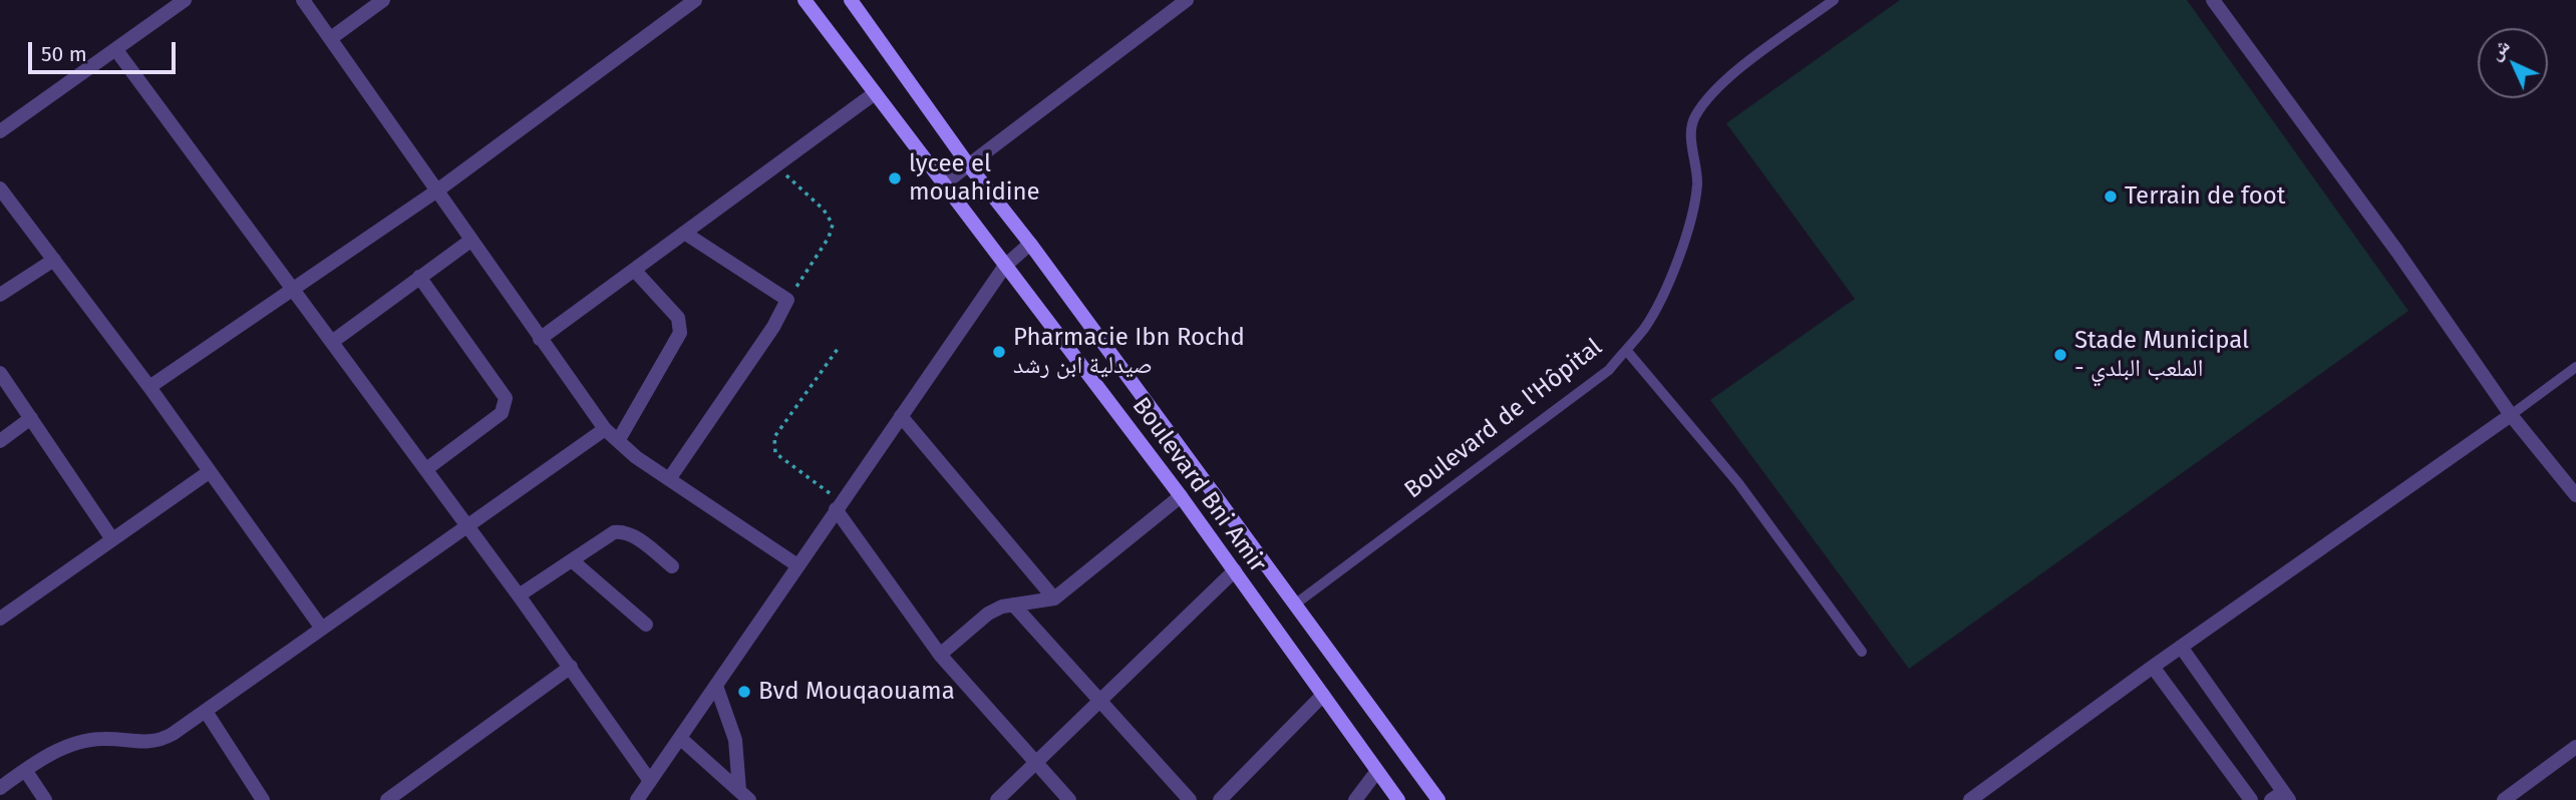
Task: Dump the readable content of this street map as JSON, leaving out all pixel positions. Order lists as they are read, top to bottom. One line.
{"streets":{"main road":["Boulevard Bni Amir"],"lane":["Boulevard de l'Hôpital"]},"crossings":[["Boulevard de l'Hôpital","Boulevard Bni Amir"]],"places":["lycee el mouahidine","Terrain de foot","Pharmacie Ibn Rochd صيدلية ابن رشد","Stade Municipal - الملعب البلدي","Bvd Mouqaouama"],"scale_bar":"50 m","north":"top left"}
